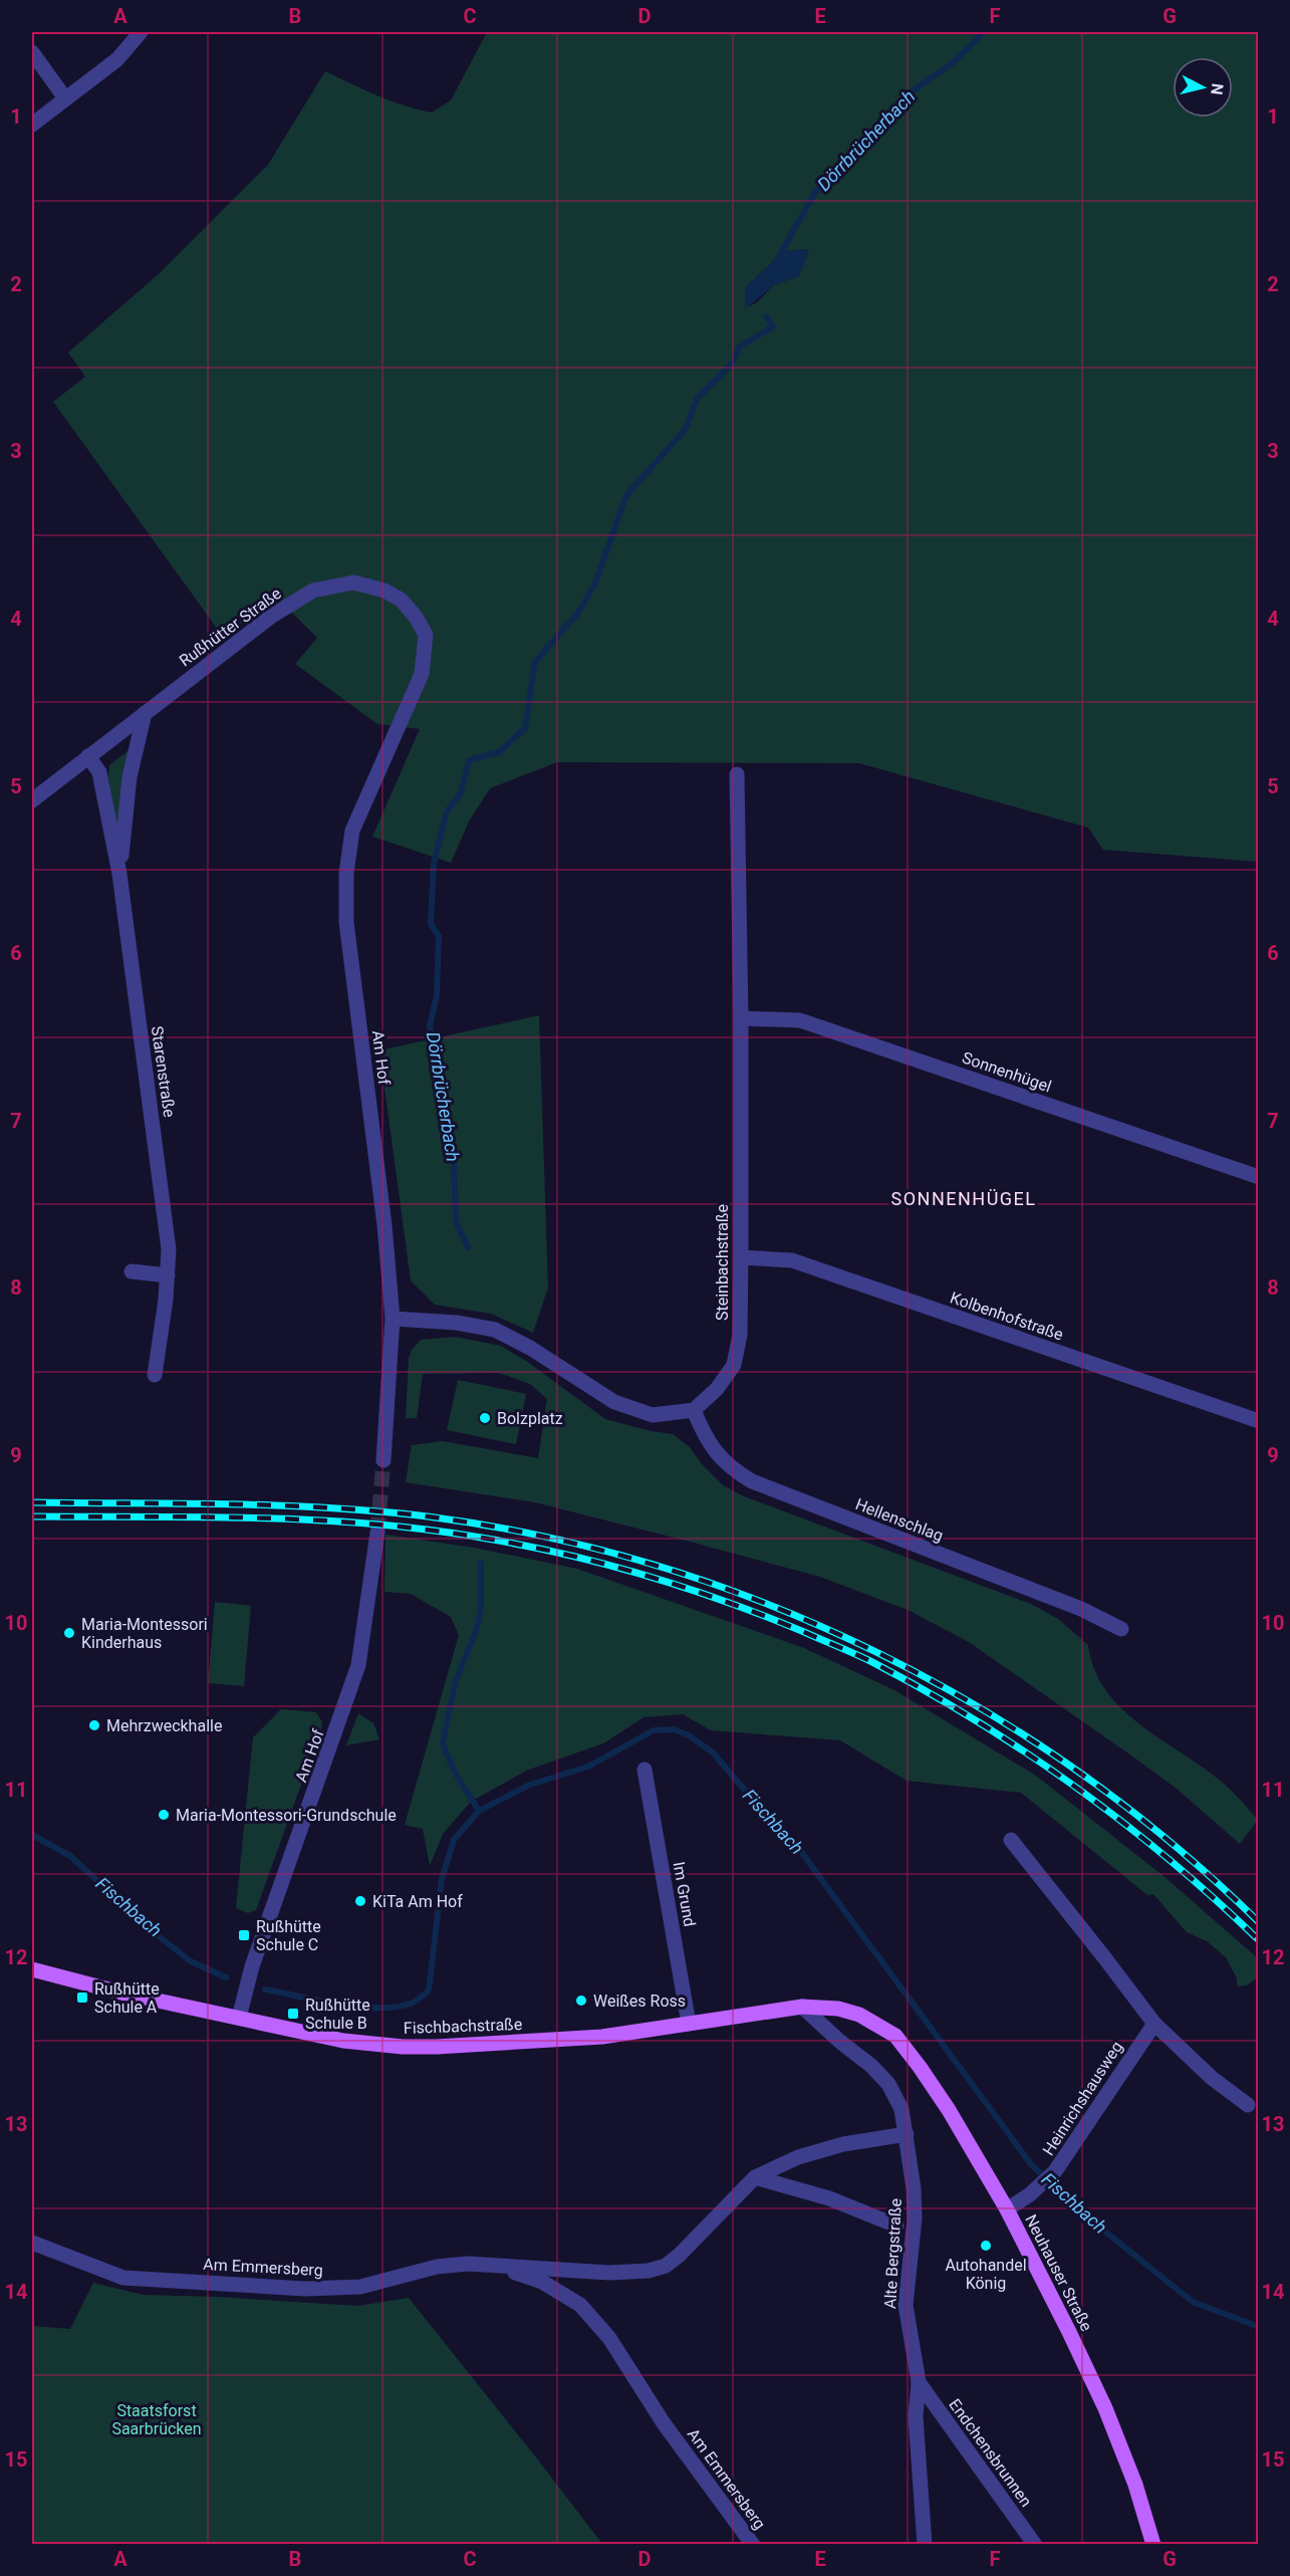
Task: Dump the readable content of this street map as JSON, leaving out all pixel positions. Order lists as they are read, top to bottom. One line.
{"streets":{"main road":["Fischbachstraße","Neuhauser Straße"],"street":["Rußhütter Straße","Am Hof","Starenstraße","Sonnenhügel","Steinbachstraße","Kolbenhofstraße","Hellenschlag","Im Grund","Heinrichshausweg","Alte Bergstraße","Am Emmersberg","Endchensbrunnen"]},"crossings":[["Rußhütter Straße","Am Hof"],["Rußhütter Straße","Starenstraße"],["Am Hof","Fischbachstraße"],["Sonnenhügel","Steinbachstraße"],["Steinbachstraße","Kolbenhofstraße"],["Steinbachstraße","Hellenschlag"],["Im Grund","Fischbachstraße"],["Fischbachstraße","Alte Bergstraße"],["Fischbachstraße","Neuhauser Straße"],["Heinrichshausweg","Neuhauser Straße"],["Alte Bergstraße","Am Emmersberg"],["Alte Bergstraße","Endchensbrunnen"]],"districts":["SONNENHÜGEL"],"water":["Dörrbrücherbach","Fischbach"],"parks":["Staatsforst Saarbrücken"],"places":{"other":["Bolzplatz","Maria-Montessori Kinderhaus","Mehrzweckhalle","Maria-Montessori-Grundschule","KiTa Am Hof","Weißes Ross","Autohandel König"],"transit":["Rußhütte Schule C","Rußhütte Schule A","Rußhütte Schule B"]},"north":"right","grid":{"columns":["A","B","C","D","E","F","G"],"rows":["1","2","3","4","5","6","7","8","9","10","11","12","13","14","15"]}}
